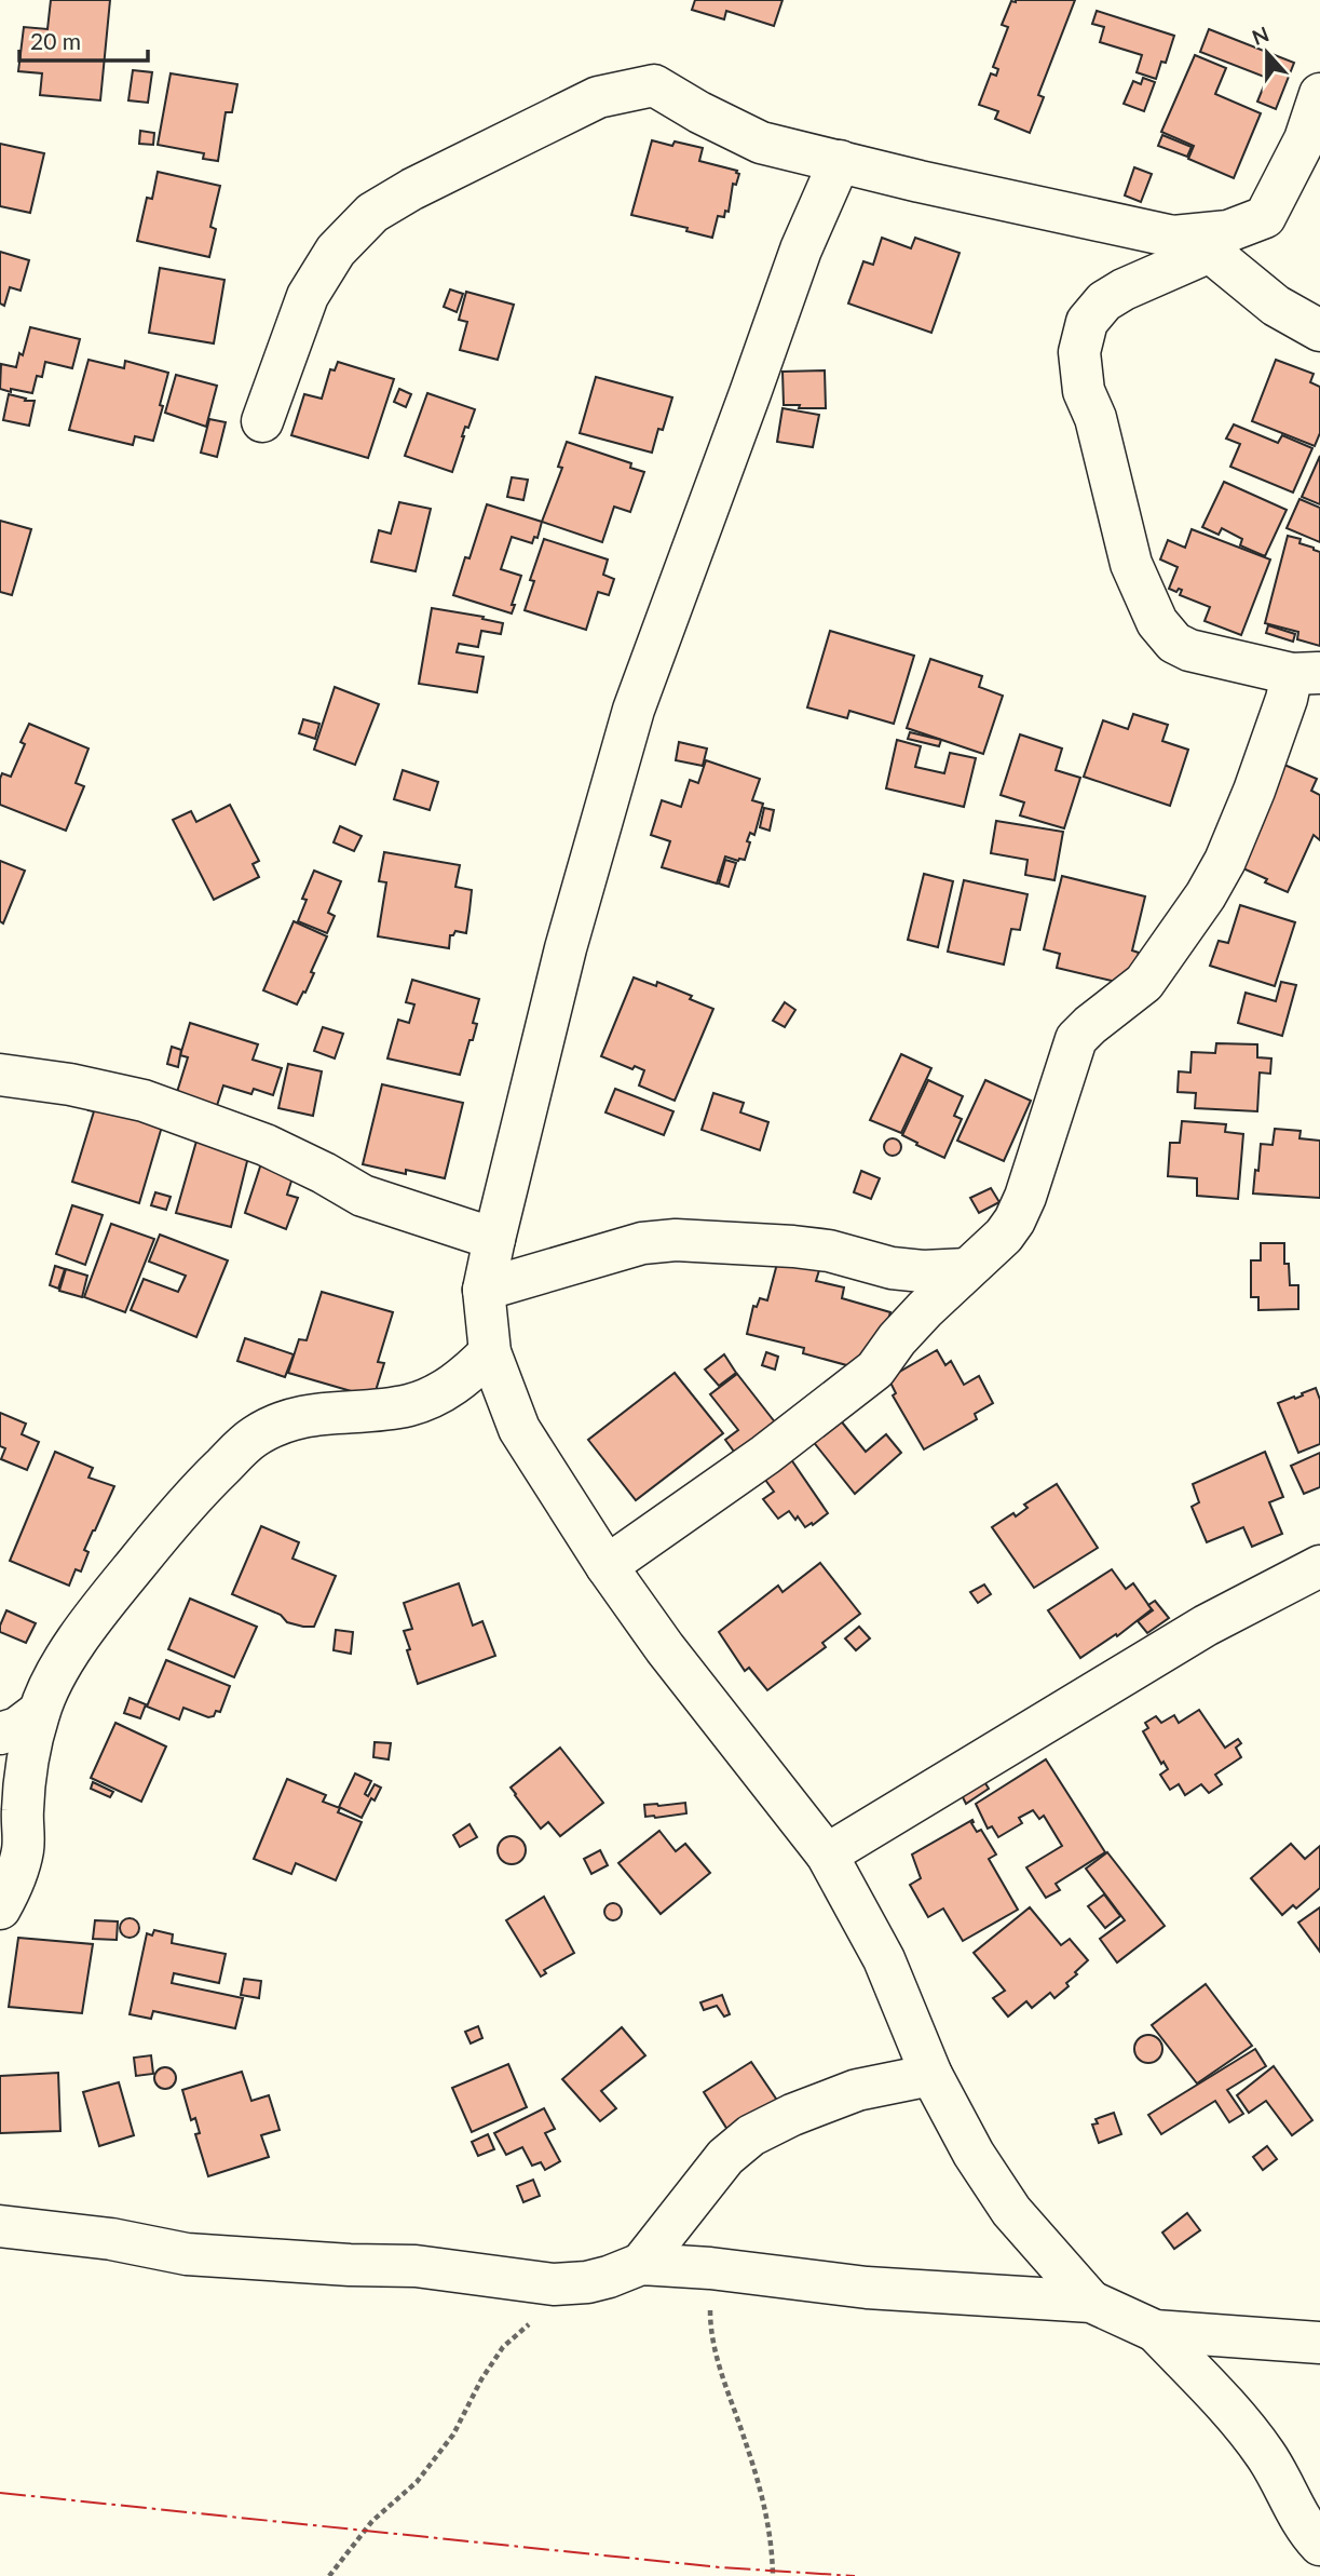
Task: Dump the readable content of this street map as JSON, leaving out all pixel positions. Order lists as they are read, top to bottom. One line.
{"scale_bar":"20 m","north":"top"}
